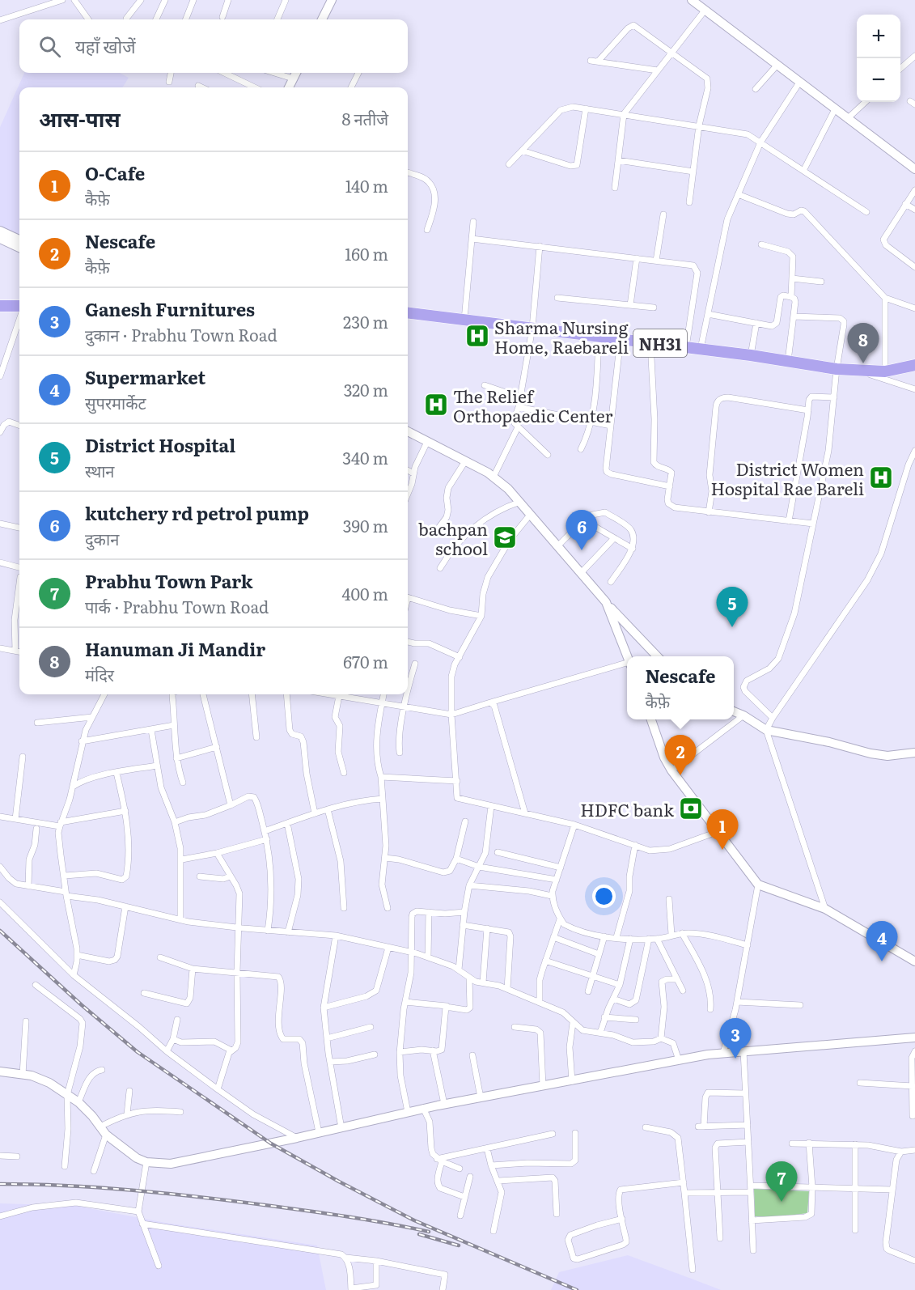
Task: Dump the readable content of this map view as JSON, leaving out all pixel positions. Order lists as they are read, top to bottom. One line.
{"streets":{"highway":["NH31"]},"places":{"hospital":["Sharma Nursing Home, Raebareli","The Relief Orthopaedic Center","District Women Hospital Rae Bareli"],"school or university":["bachpan school"],"bank":["HDFC bank"]},"page":{"map_buttons":["+","−"],"search":"यहाँ खोजें","heading":["आस-पास","8 नतीजे"],"list":[{"mark":"1","name":"O-Cafe","note":"कैफ़े","value":"140 m"},{"mark":"2","name":"Nescafe","note":"कैफ़े","value":"160 m"},{"mark":"3","name":"Ganesh Furnitures","note":"दुकान · Prabhu Town Road","value":"230 m"},{"mark":"4","name":"Supermarket","note":"सुपरमार्केट","value":"320 m"},{"mark":"5","name":"District Hospital","note":"स्थान","value":"340 m"},{"mark":"6","name":"kutchery rd petrol pump","note":"दुकान","value":"390 m"},{"mark":"7","name":"Prabhu Town Park","note":"पार्क · Prabhu Town Road","value":"400 m"},{"mark":"8","name":"Hanuman Ji Mandir","note":"मंदिर","value":"670 m"}],"pins":["8","6","5","2","1","4","3","7"],"popup":["Nescafe","कैफ़े"]}}
